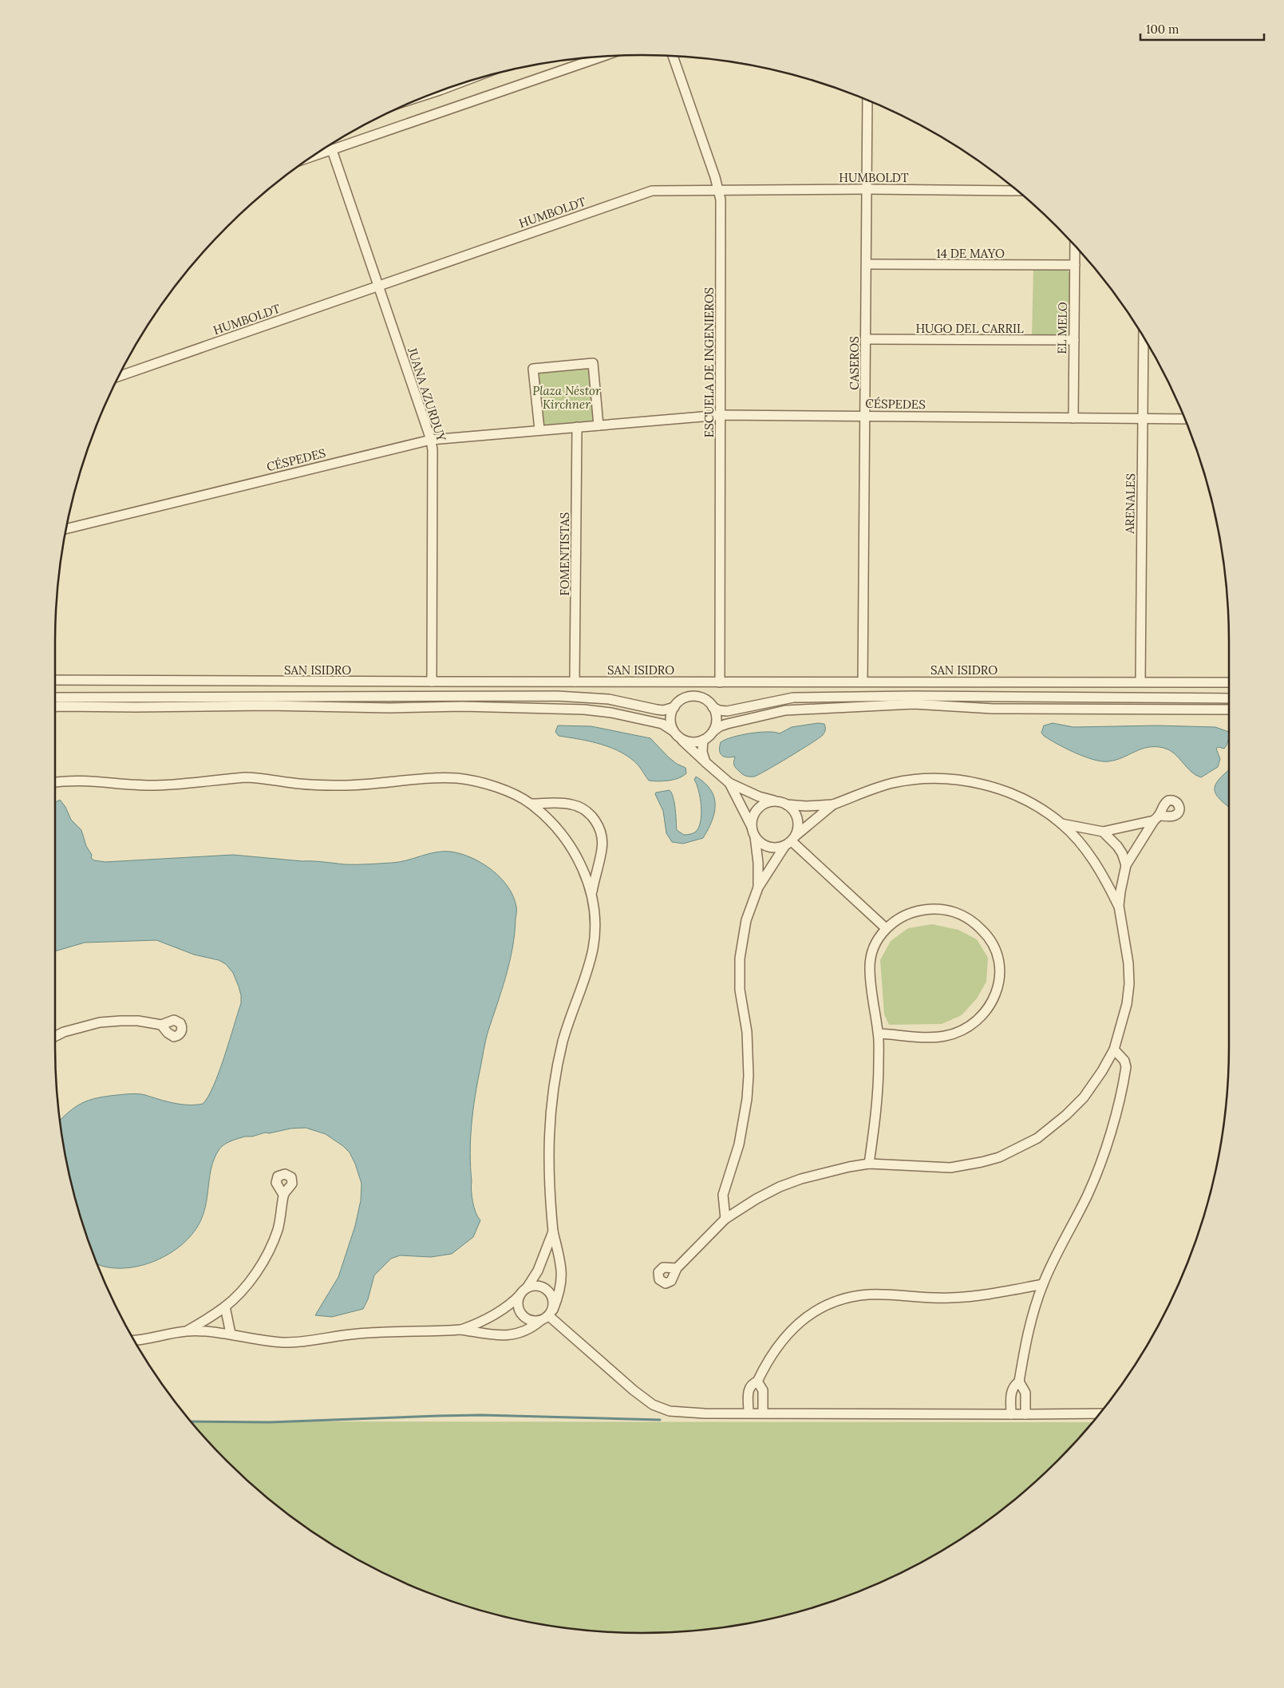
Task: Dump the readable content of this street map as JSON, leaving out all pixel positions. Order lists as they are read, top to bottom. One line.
{"streets":{"street":["HUMBOLDT","14 DE MAYO","HUGO DEL CARRIL","EL MELO","ESCUELA DE INGENIEROS","CASEROS","JUANA AZURDUY","CÉSPEDES","ARENALES","FOMENTISTAS","SAN ISIDRO"]},"crossings":[["HUMBOLDT","ESCUELA DE INGENIEROS"],["HUMBOLDT","CASEROS"],["HUMBOLDT","JUANA AZURDUY"],["14 DE MAYO","EL MELO"],["14 DE MAYO","CASEROS"],["HUGO DEL CARRIL","EL MELO"],["HUGO DEL CARRIL","CASEROS"],["EL MELO","CÉSPEDES"],["ESCUELA DE INGENIEROS","CÉSPEDES"],["ESCUELA DE INGENIEROS","SAN ISIDRO"],["CASEROS","CÉSPEDES"],["CASEROS","SAN ISIDRO"],["JUANA AZURDUY","CÉSPEDES"],["JUANA AZURDUY","SAN ISIDRO"],["CÉSPEDES","ARENALES"],["CÉSPEDES","FOMENTISTAS"],["ARENALES","SAN ISIDRO"],["FOMENTISTAS","SAN ISIDRO"]],"parks":["Plaza Néstor Kirchner"],"scale_bar":"100 m"}
